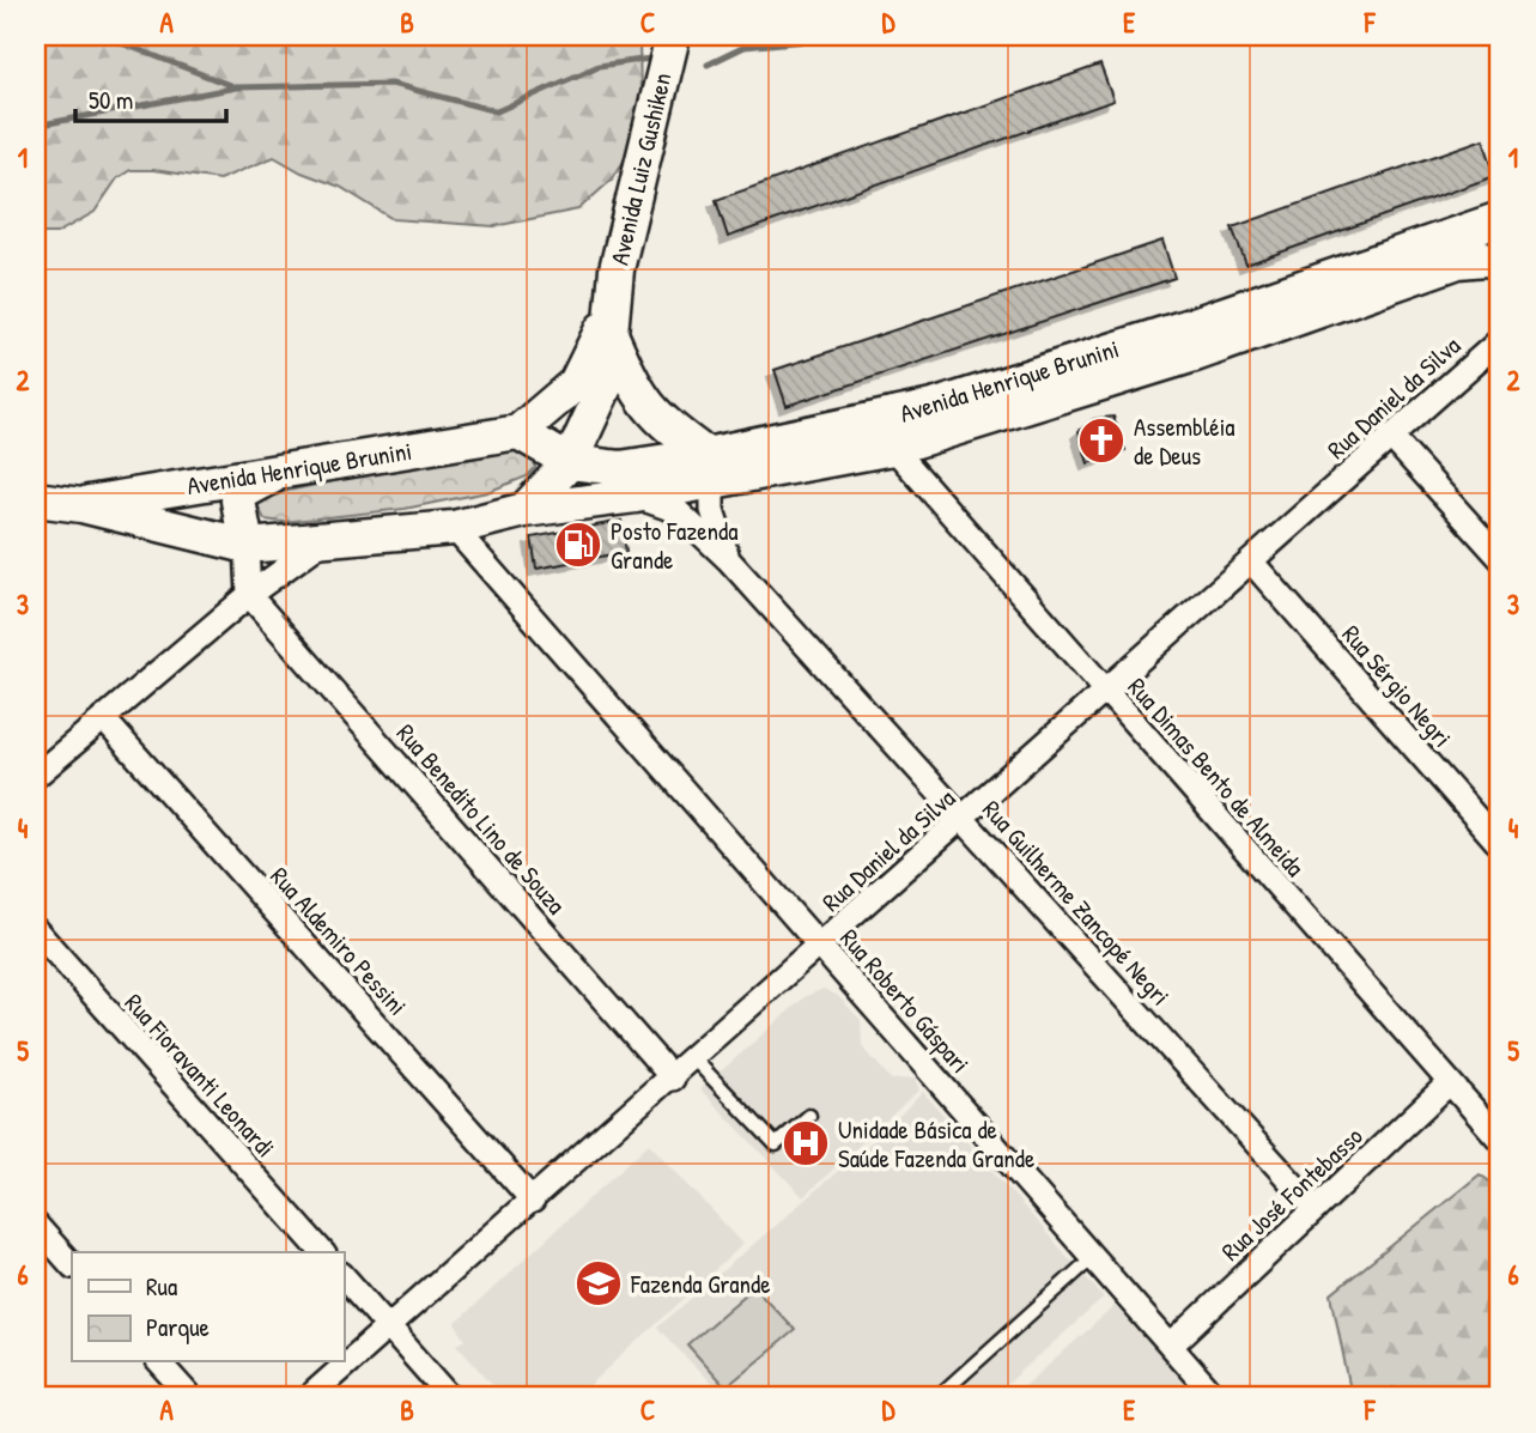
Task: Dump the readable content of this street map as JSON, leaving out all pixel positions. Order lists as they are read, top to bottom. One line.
{"streets":{"main road":["Avenida Luiz Gushiken","Avenida Henrique Brunini"],"street":["Rua Daniel da Silva","Rua Sérgio Negri","Rua Dimas Bento de Almeida","Rua Benedito Lino de Souza","Rua Guilherme Zancopé Negri","Rua Aldemiro Pessini","Rua Roberto Gáspari","Rua Fioravanti Leonardi","Rua José Fontebasso"]},"crossings":[["Avenida Luiz Gushiken","Avenida Henrique Brunini"],["Avenida Henrique Brunini","Rua Dimas Bento de Almeida"],["Avenida Henrique Brunini","Rua Guilherme Zancopé Negri"],["Avenida Henrique Brunini","Rua Roberto Gáspari"],["Rua Daniel da Silva","Rua Sérgio Negri"],["Rua Daniel da Silva","Rua Dimas Bento de Almeida"],["Rua Daniel da Silva","Rua Benedito Lino de Souza"],["Rua Daniel da Silva","Rua Guilherme Zancopé Negri"],["Rua Daniel da Silva","Rua Aldemiro Pessini"],["Rua Daniel da Silva","Rua Roberto Gáspari"],["Rua Dimas Bento de Almeida","Rua José Fontebasso"],["Rua Guilherme Zancopé Negri","Rua José Fontebasso"],["Rua Roberto Gáspari","Rua José Fontebasso"]],"places":{"church":["Assembléia de Deus"],"fuel station":["Posto Fazenda Grande"],"hospital":["Unidade Básica de Saúde Fazenda Grande"],"school or university":["Fazenda Grande"]},"legend":["Rua","Parque"],"scale_bar":"50 m","grid":{"columns":["A","B","C","D","E","F"],"rows":["1","2","3","4","5","6"]}}
